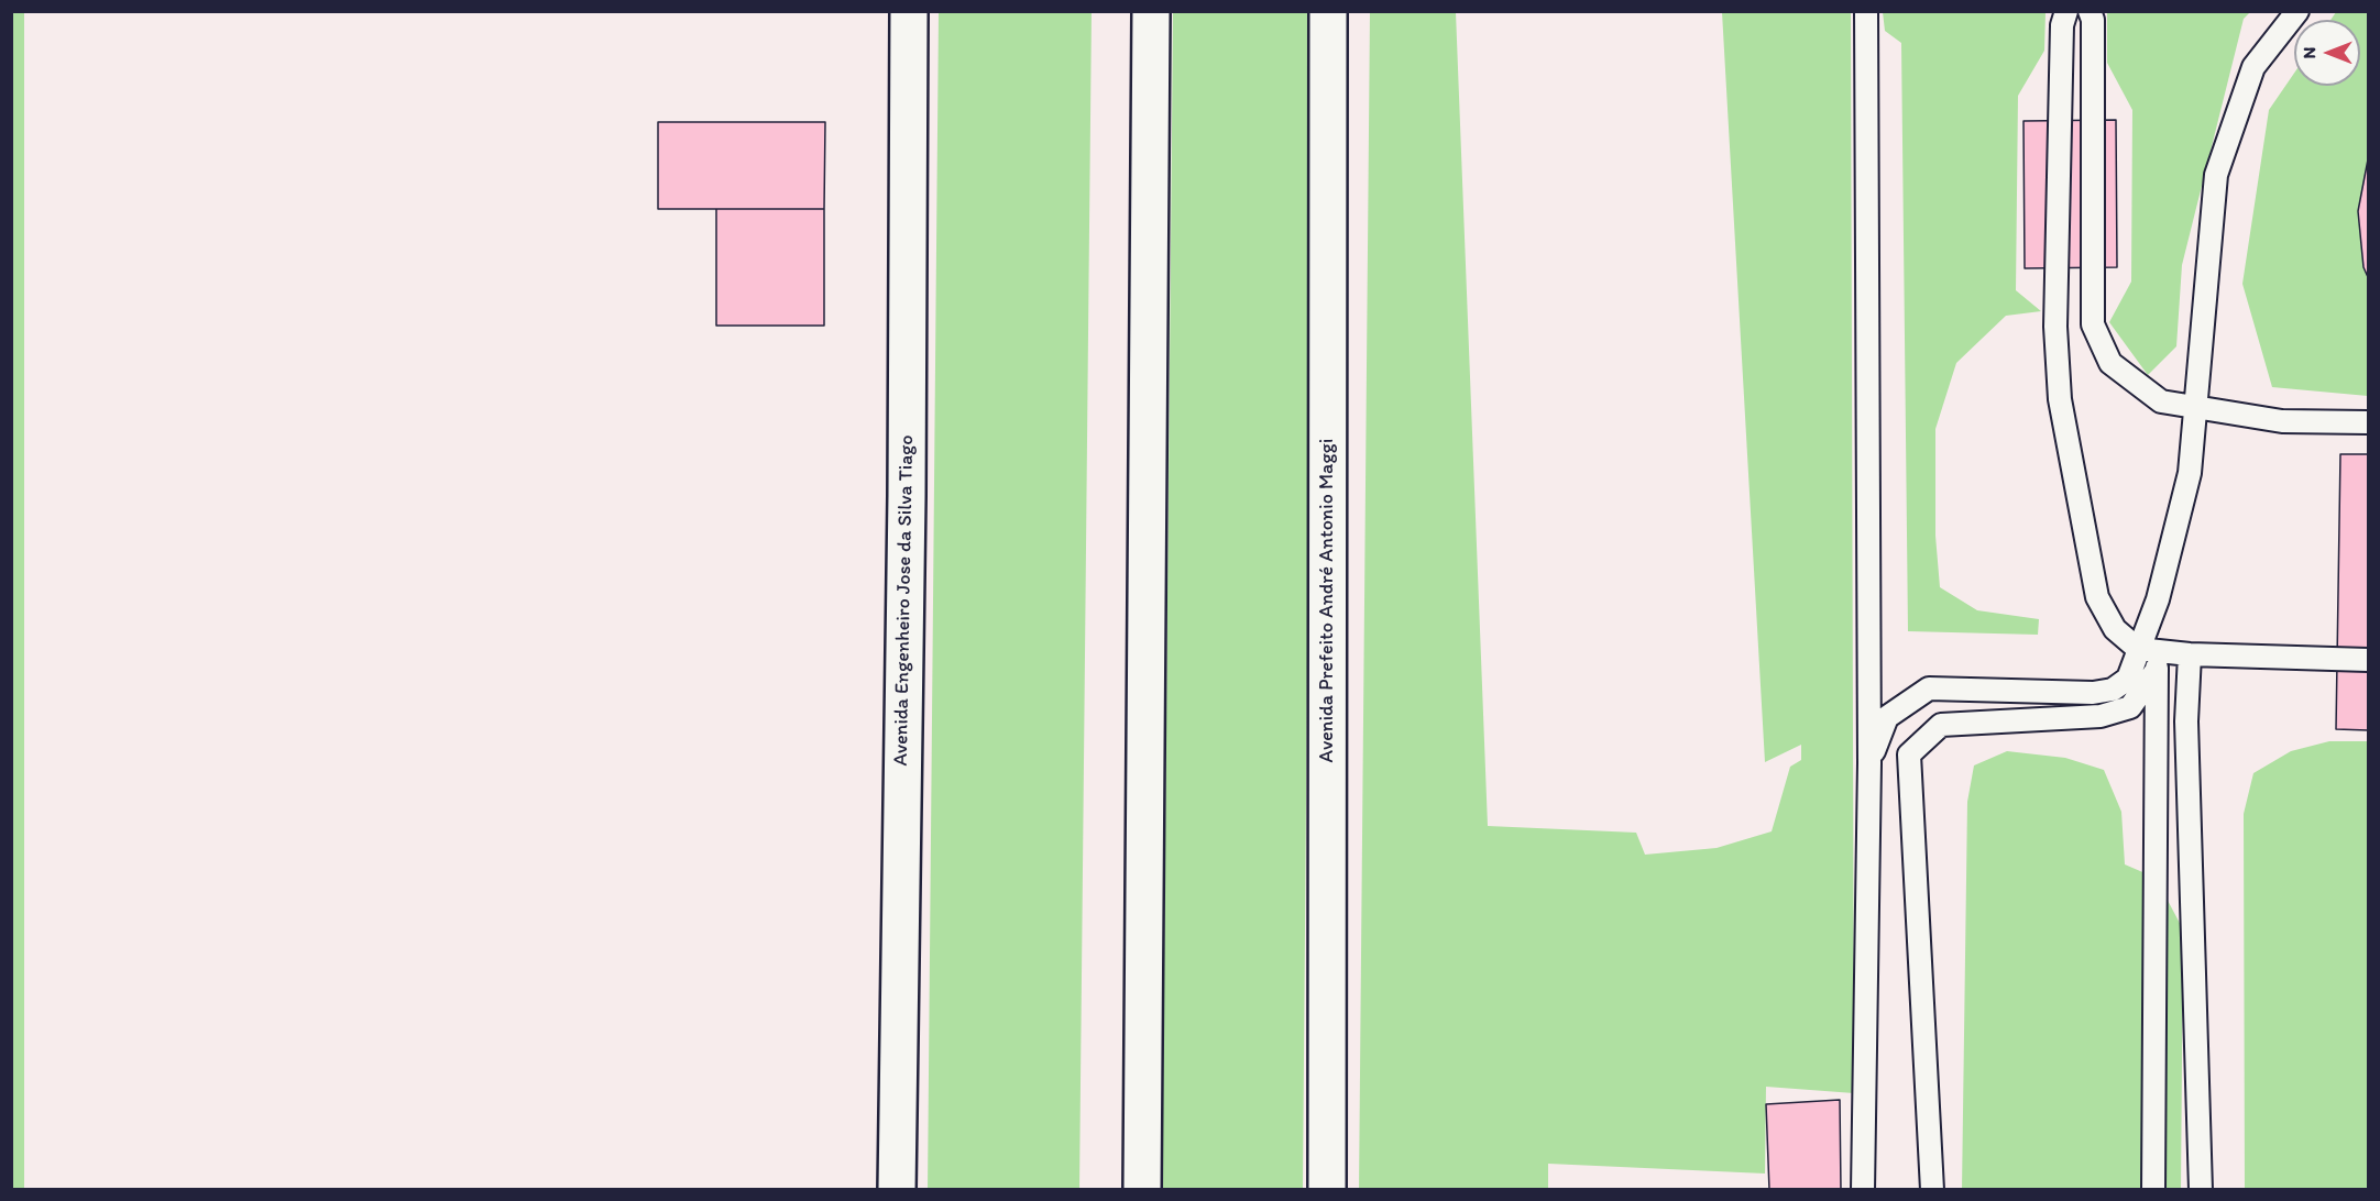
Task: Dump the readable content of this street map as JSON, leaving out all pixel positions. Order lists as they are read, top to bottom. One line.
{"streets":{"street":["Avenida Engenheiro Jose da Silva Tiago","Avenida Prefeito André Antonio Maggi"]},"north":"left"}
